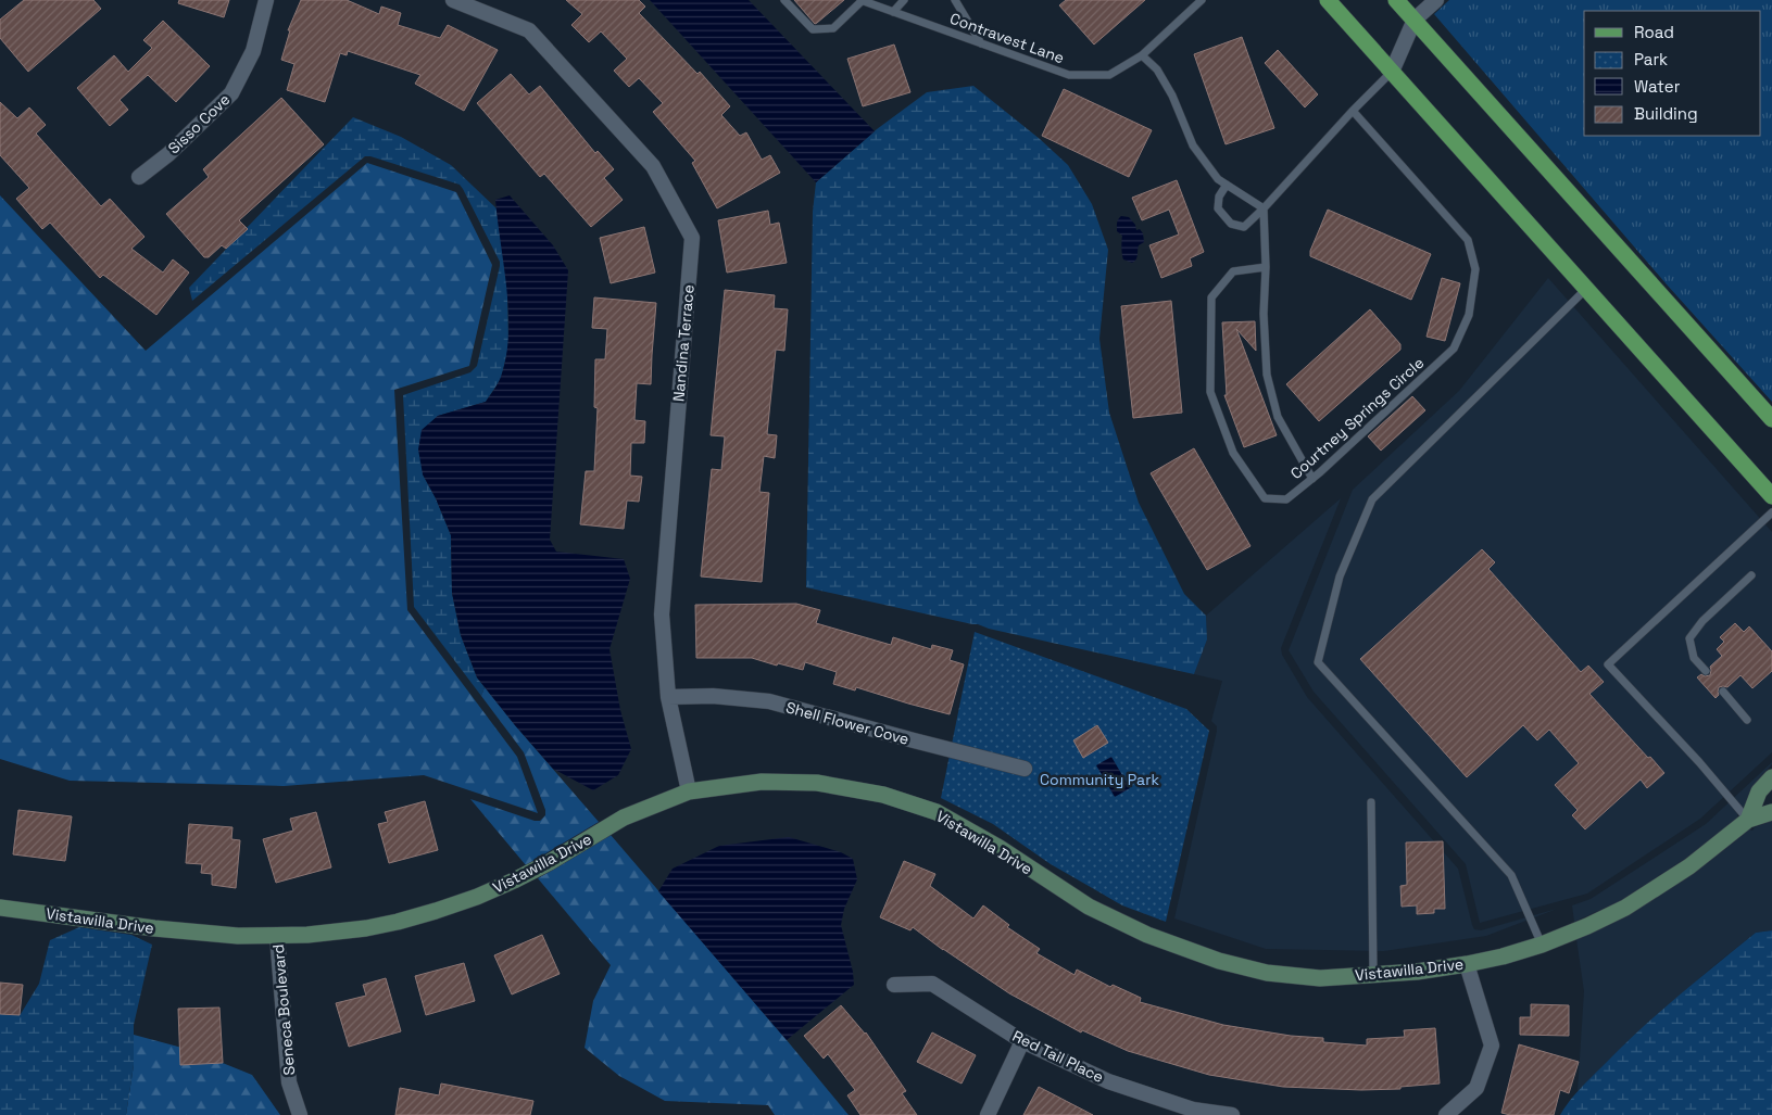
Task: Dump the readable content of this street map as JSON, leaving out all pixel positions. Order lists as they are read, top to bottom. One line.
{"streets":{"street":["Sisso Cove","Nandina Terrace","Shell Flower Cove","Vistawilla Drive","Seneca Boulevard","Red Tail Place"],"lane":["Contravest Lane","Courtney Springs Circle"]},"crossings":[["Nandina Terrace","Shell Flower Cove"],["Nandina Terrace","Vistawilla Drive"],["Vistawilla Drive","Seneca Boulevard"]],"parks":["Community Park"],"legend":["Road","Park","Water","Building"]}
